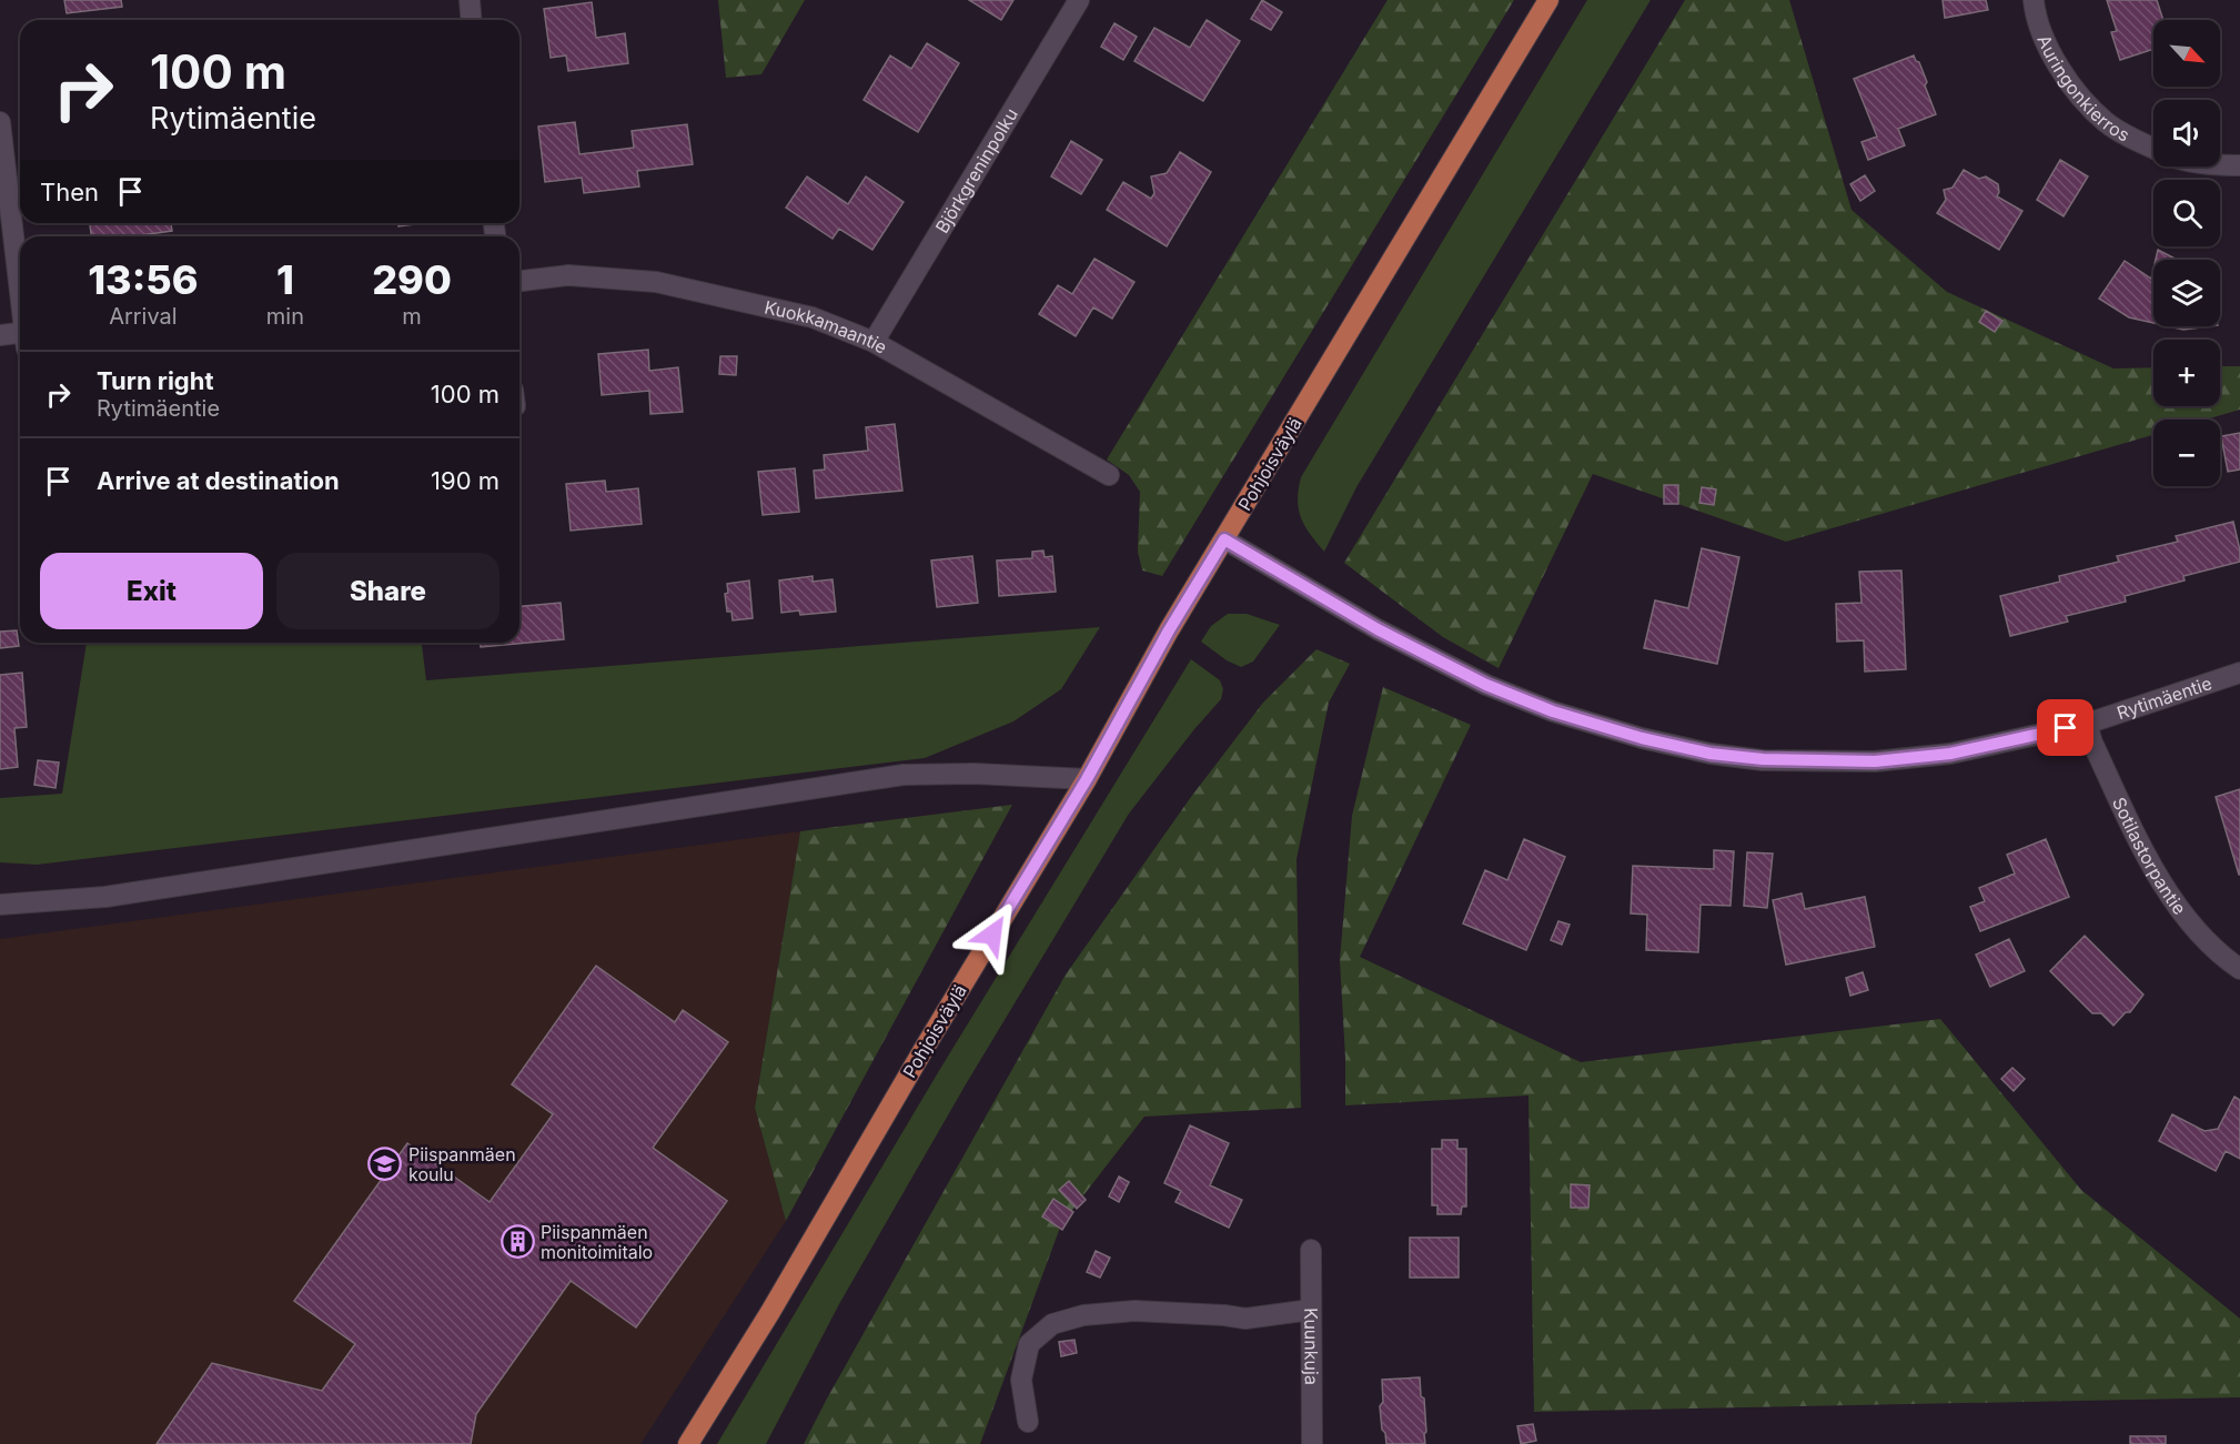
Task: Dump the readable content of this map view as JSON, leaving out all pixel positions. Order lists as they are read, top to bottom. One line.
{"streets":{"main road":["Pohjoisväylä"],"street":["Auringonkierros","Björkgreninpolku","Kuokkamaantie","Rytimäentie","Sotilastorpantie","Kuunkuja"]},"crossings":[["Björkgreninpolku","Kuokkamaantie"],["Pohjoisväylä","Rytimäentie"],["Rytimäentie","Sotilastorpantie"]],"places":{"school or university":["Piispanmäen koulu"],"building":["Piispanmäen monitoimitalo"]},"north":"bottom right","page":{"map_buttons":["+","−"],"turn":["100 m","Rytimäentie"],"then":"Then","eta":["13:56","Arrival","1","min","290","m"],"list":[{"name":"Turn right","note":"Rytimäentie","value":"100 m"},{"name":"Arrive at destination","value":"190 m"}],"buttons":["Exit","Share"]}}
